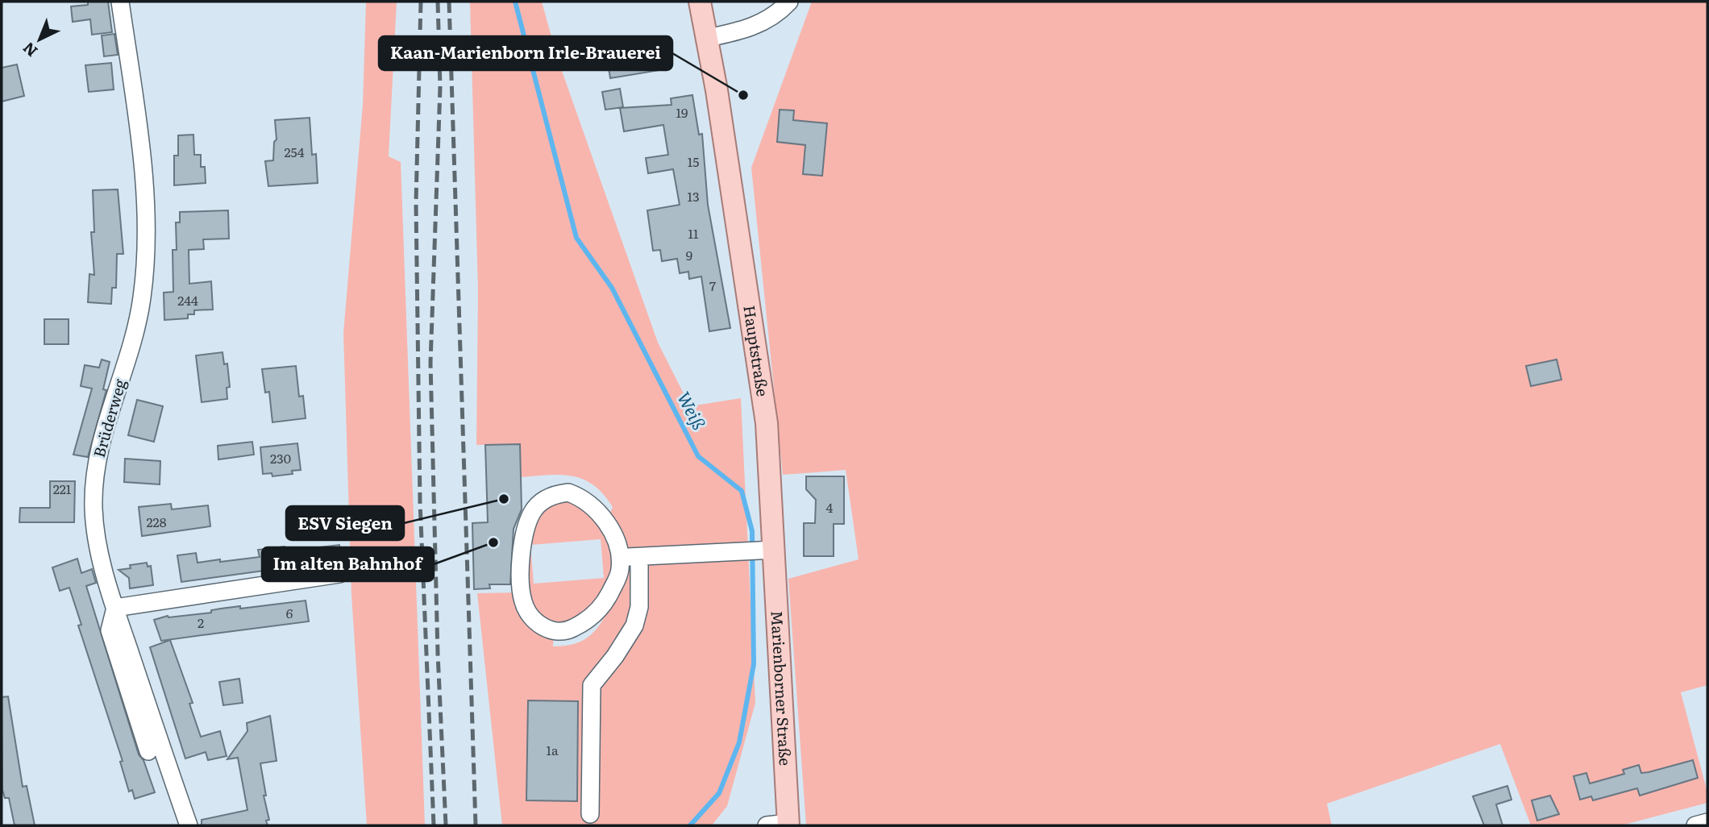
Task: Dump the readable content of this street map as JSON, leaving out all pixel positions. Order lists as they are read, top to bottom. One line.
{"streets":{"main road":["Hauptstraße","Marienborner Straße"],"street":["Brüderweg"]},"crossings":[["Hauptstraße","Marienborner Straße"]],"water":["Weiß"],"places":["Kaan-Marienborn Irle-Brauerei","ESV Siegen","Im alten Bahnhof"],"house_numbers":["19","254","15","13","11","9","7","244","230","221","4","228","6","2","1a"],"north":"bottom left"}
